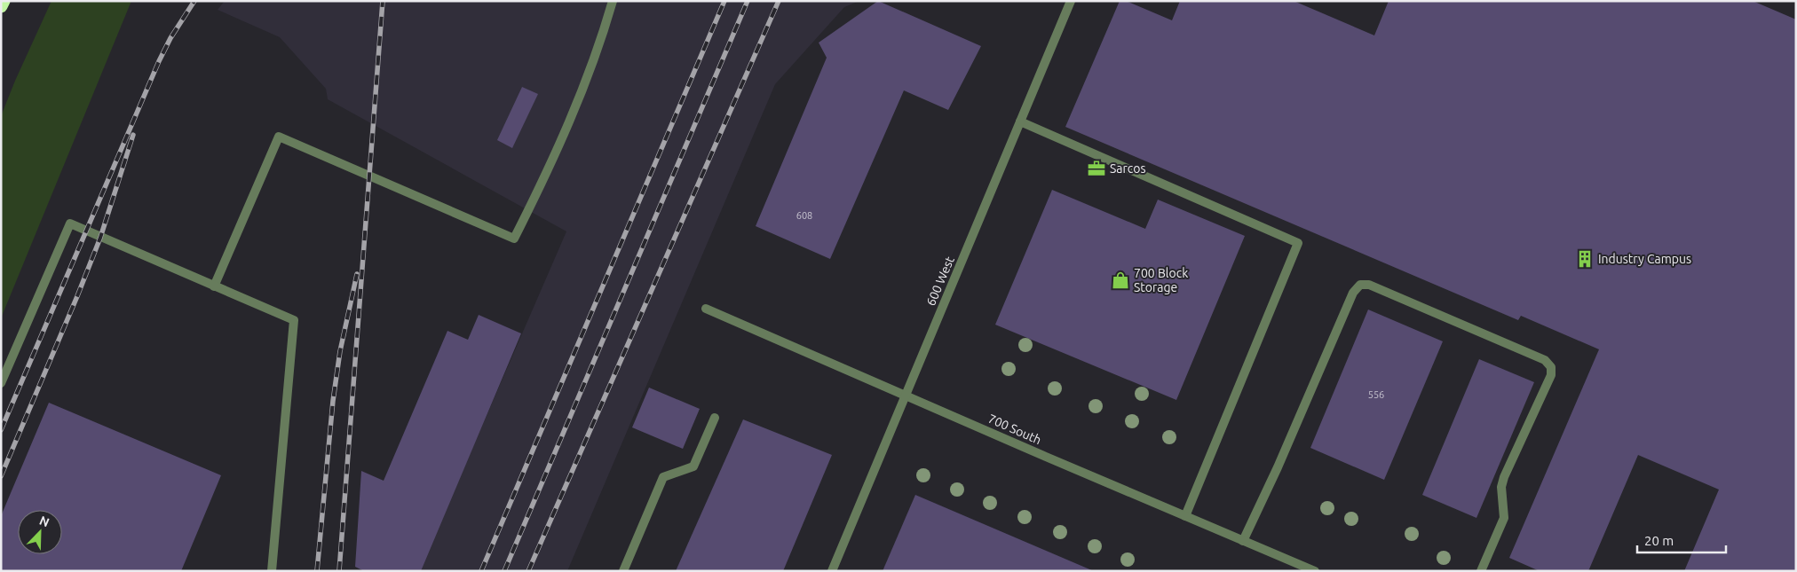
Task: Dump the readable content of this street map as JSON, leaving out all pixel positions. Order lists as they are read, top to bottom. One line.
{"streets":{"street":["600 West","700 South"]},"crossings":[["600 West","700 South"]],"places":{"office":["Sarcos"],"building":["Industry Campus"],"shop":["700 Block Storage"]},"house_numbers":["608","556"],"scale_bar":"20 m","north":"top right"}
